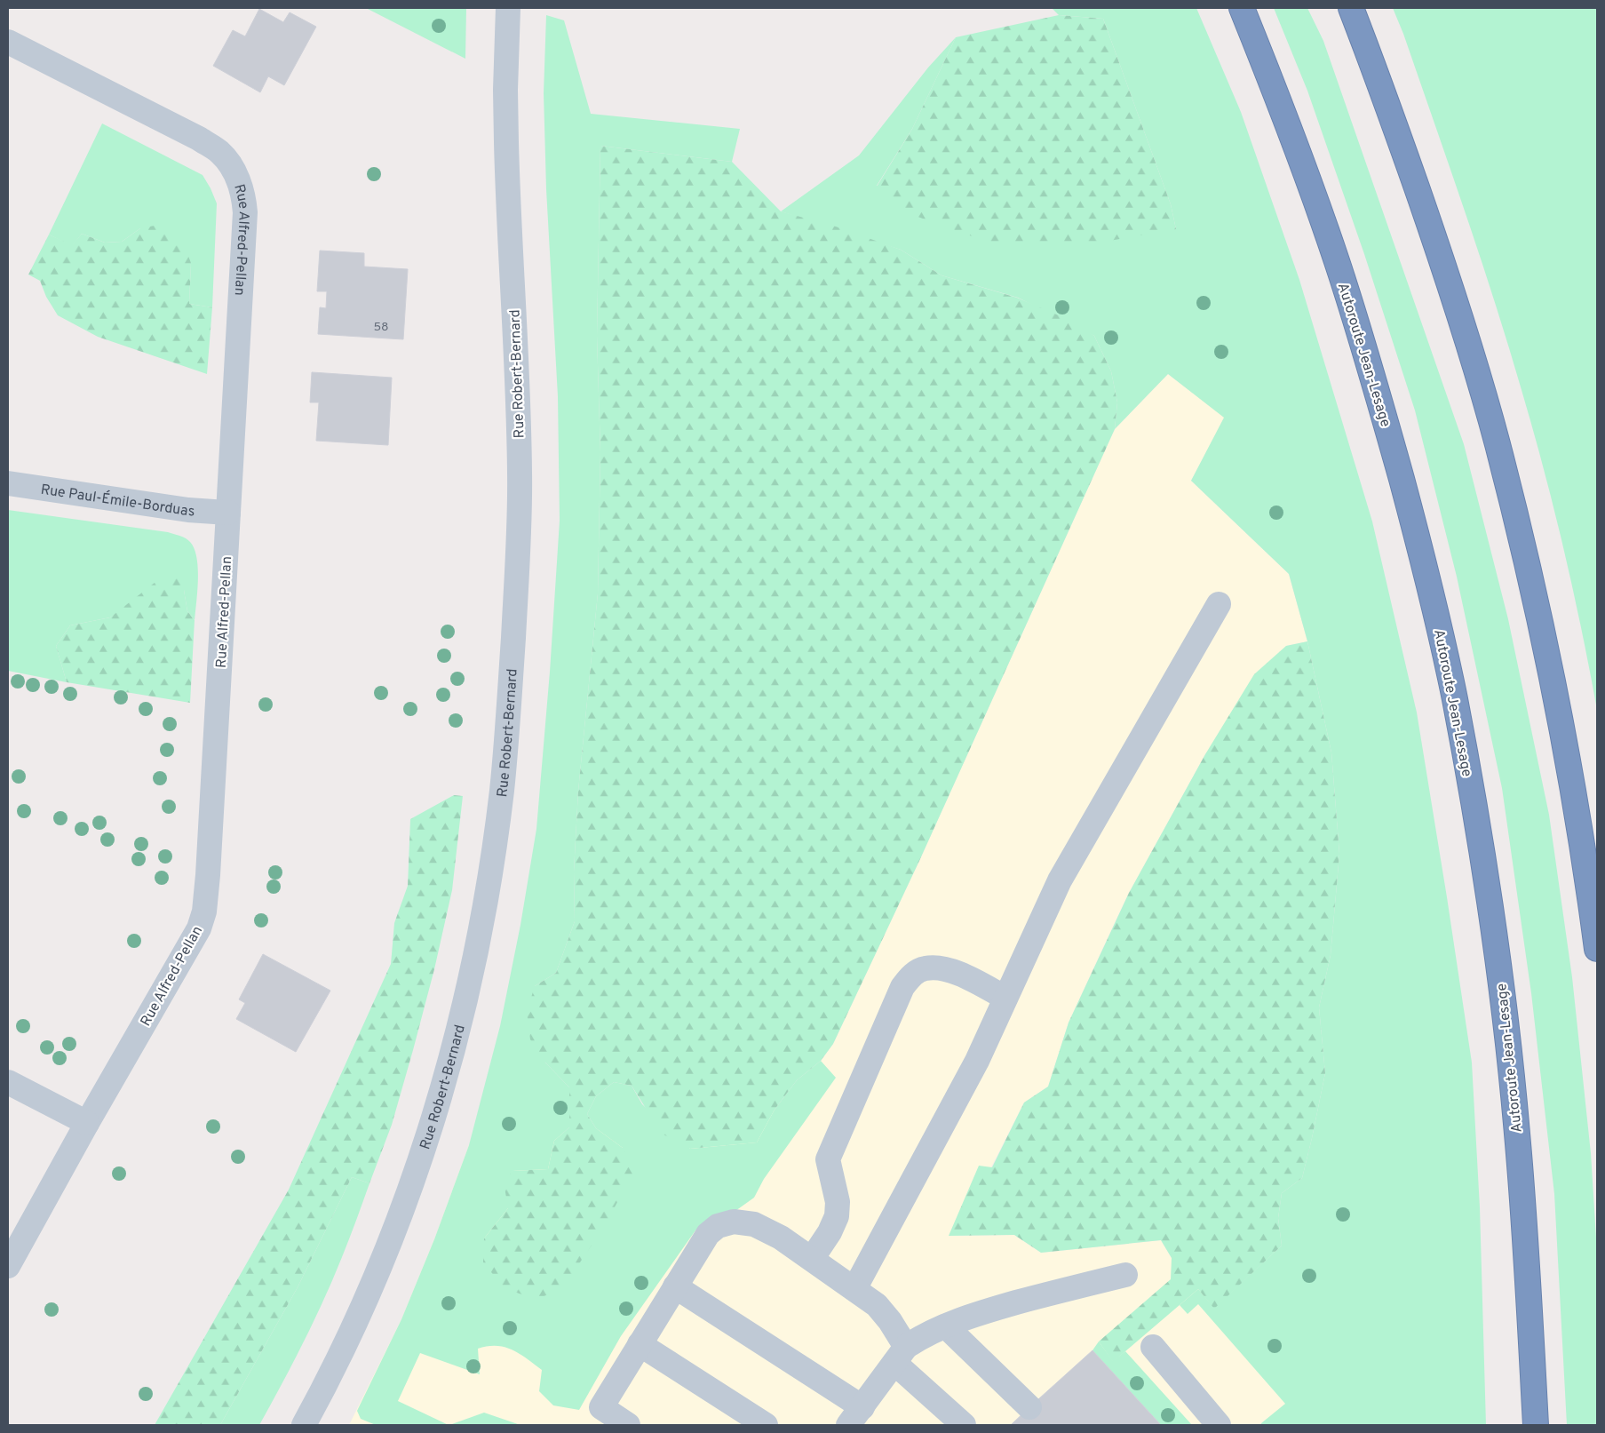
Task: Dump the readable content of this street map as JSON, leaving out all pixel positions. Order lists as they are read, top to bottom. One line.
{"streets":{"highway":["Autoroute Jean-Lesage"],"street":["Rue Alfred-Pellan","Rue Robert-Bernard","Rue Paul-Émile-Borduas"]},"crossings":[["Rue Alfred-Pellan","Rue Paul-Émile-Borduas"]],"house_numbers":["58"]}
